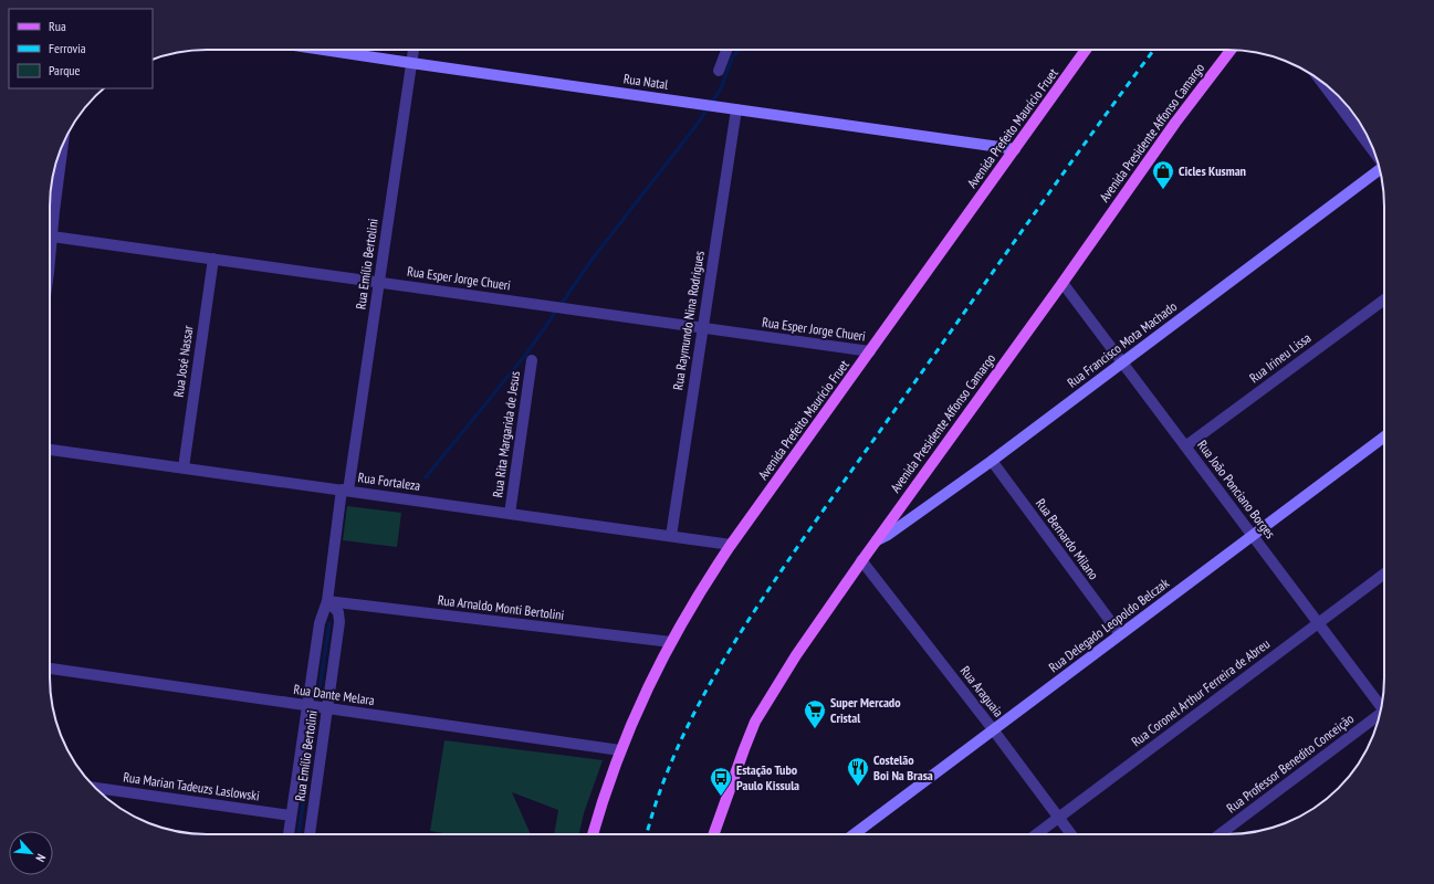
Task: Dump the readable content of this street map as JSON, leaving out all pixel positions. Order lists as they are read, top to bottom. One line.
{"streets":{"main road":["Avenida Prefeito Maurício Fruet","Avenida Presidente Affonso Camargo"],"street":["Rua Natal","Rua Emílio Bertolini","Rua Esper Jorge Chueri","Rua Raymundo Nina Rodrigues","Rua Francisco Mota Machado","Rua Irineu Lissa","Rua José Nassar","Rua Rita Margarida de Jesus","Rua Fortaleza","Rua João Ponciano Borges","Rua Bernardo Milano","Rua Arnaldo Monti Bertolini","Rua Delegado Leopoldo Belczak","Rua Araguaia","Rua Coronel Arthur Ferreira de Abreu","Rua Dante Melara","Rua Professor Benedito Conceição","Rua Marian Tadeuzs Laslowski"]},"crossings":[["Rua Natal","Avenida Prefeito Maurício Fruet"],["Rua Natal","Rua Emílio Bertolini"],["Rua Natal","Rua Raymundo Nina Rodrigues"],["Avenida Prefeito Maurício Fruet","Rua Esper Jorge Chueri"],["Avenida Prefeito Maurício Fruet","Rua Fortaleza"],["Avenida Prefeito Maurício Fruet","Rua Arnaldo Monti Bertolini"],["Avenida Prefeito Maurício Fruet","Rua Dante Melara"],["Avenida Presidente Affonso Camargo","Rua Francisco Mota Machado"],["Avenida Presidente Affonso Camargo","Rua João Ponciano Borges"],["Avenida Presidente Affonso Camargo","Rua Araguaia"],["Rua Emílio Bertolini","Rua Esper Jorge Chueri"],["Rua Emílio Bertolini","Rua Fortaleza"],["Rua Emílio Bertolini","Rua Arnaldo Monti Bertolini"],["Rua Emílio Bertolini","Rua Dante Melara"],["Rua Emílio Bertolini","Rua Marian Tadeuzs Laslowski"],["Rua Esper Jorge Chueri","Rua Raymundo Nina Rodrigues"],["Rua Esper Jorge Chueri","Rua José Nassar"],["Rua Raymundo Nina Rodrigues","Rua Fortaleza"],["Rua Francisco Mota Machado","Rua João Ponciano Borges"],["Rua Francisco Mota Machado","Rua Bernardo Milano"],["Rua Irineu Lissa","Rua João Ponciano Borges"],["Rua José Nassar","Rua Fortaleza"],["Rua Rita Margarida de Jesus","Rua Fortaleza"],["Rua João Ponciano Borges","Rua Delegado Leopoldo Belczak"],["Rua João Ponciano Borges","Rua Coronel Arthur Ferreira de Abreu"],["Rua Bernardo Milano","Rua Delegado Leopoldo Belczak"],["Rua Delegado Leopoldo Belczak","Rua Araguaia"],["Rua Araguaia","Rua Coronel Arthur Ferreira de Abreu"]],"places":{"shop":["Cicles Kusman"],"supermarket":["Super Mercado Cristal"],"restaurant":["Costelão Boi Na Brasa"],"bus stop":["Estação Tubo Paulo Kissula"]},"legend":["Rua","Ferrovia","Parque"],"north":"bottom right"}
